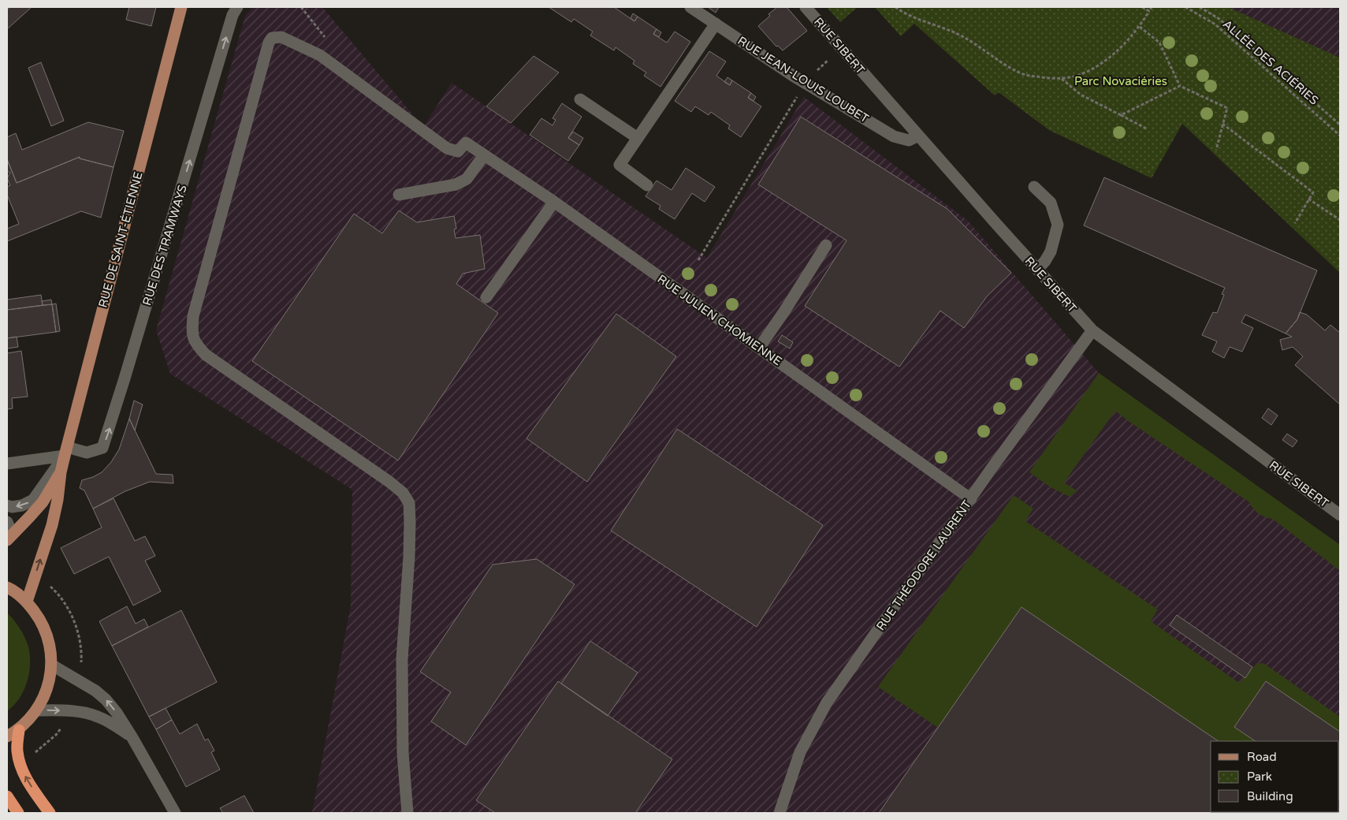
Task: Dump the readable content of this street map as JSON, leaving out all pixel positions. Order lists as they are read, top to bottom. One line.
{"streets":{"main road":["RUE DE SAINT-ÉTIENNE"],"street":["RUE SIBERT","RUE JEAN-LOUIS LOUBET","RUE DES TRAMWAYS","RUE JULIEN CHOMIENNE","RUE THÉODORE LAURENT"],"path":["ALLÉE DES ACIÉRIES"]},"crossings":[["RUE SIBERT","RUE JEAN-LOUIS LOUBET"],["RUE SIBERT","RUE THÉODORE LAURENT"],["RUE DE SAINT-ÉTIENNE","RUE DES TRAMWAYS"],["RUE JULIEN CHOMIENNE","RUE THÉODORE LAURENT"]],"one_way":["RUE DES TRAMWAYS"],"parks":["Parc Novaciéries"],"legend":["Road","Park","Building"]}
